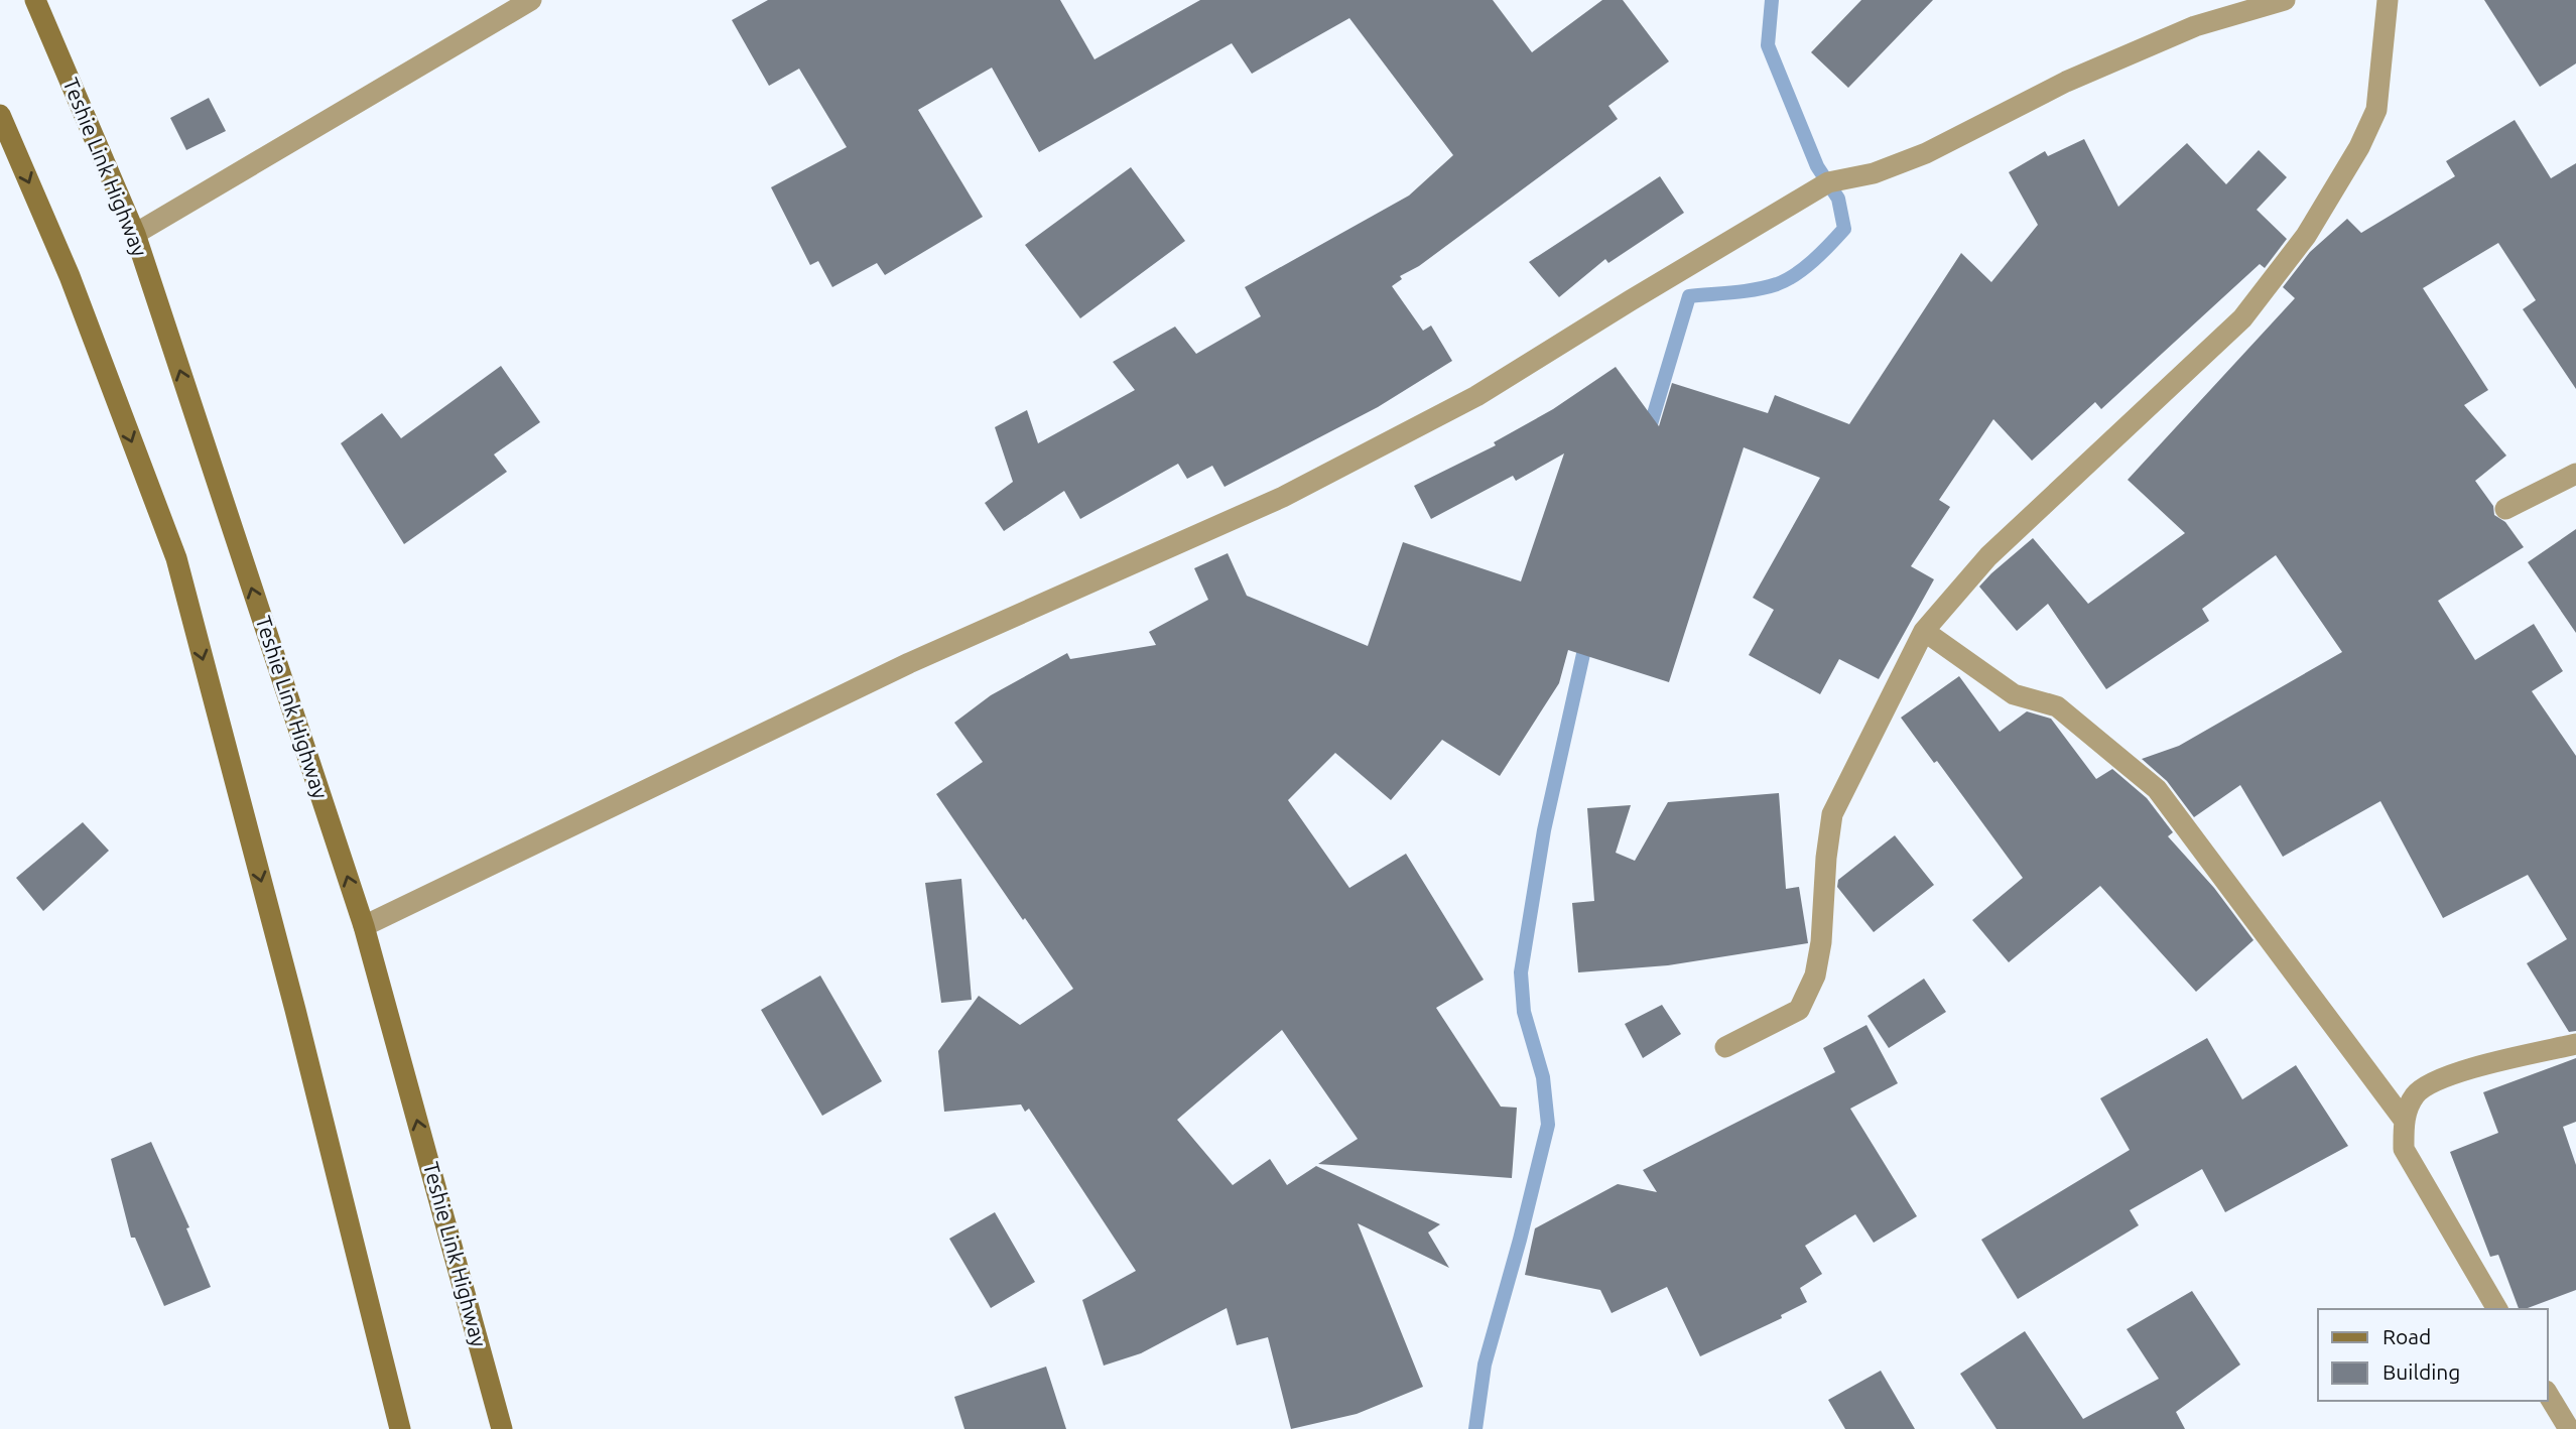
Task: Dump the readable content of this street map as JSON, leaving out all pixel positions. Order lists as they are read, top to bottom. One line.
{"streets":{"main road":["Teshie Link Highway"]},"legend":["Road","Building"]}
